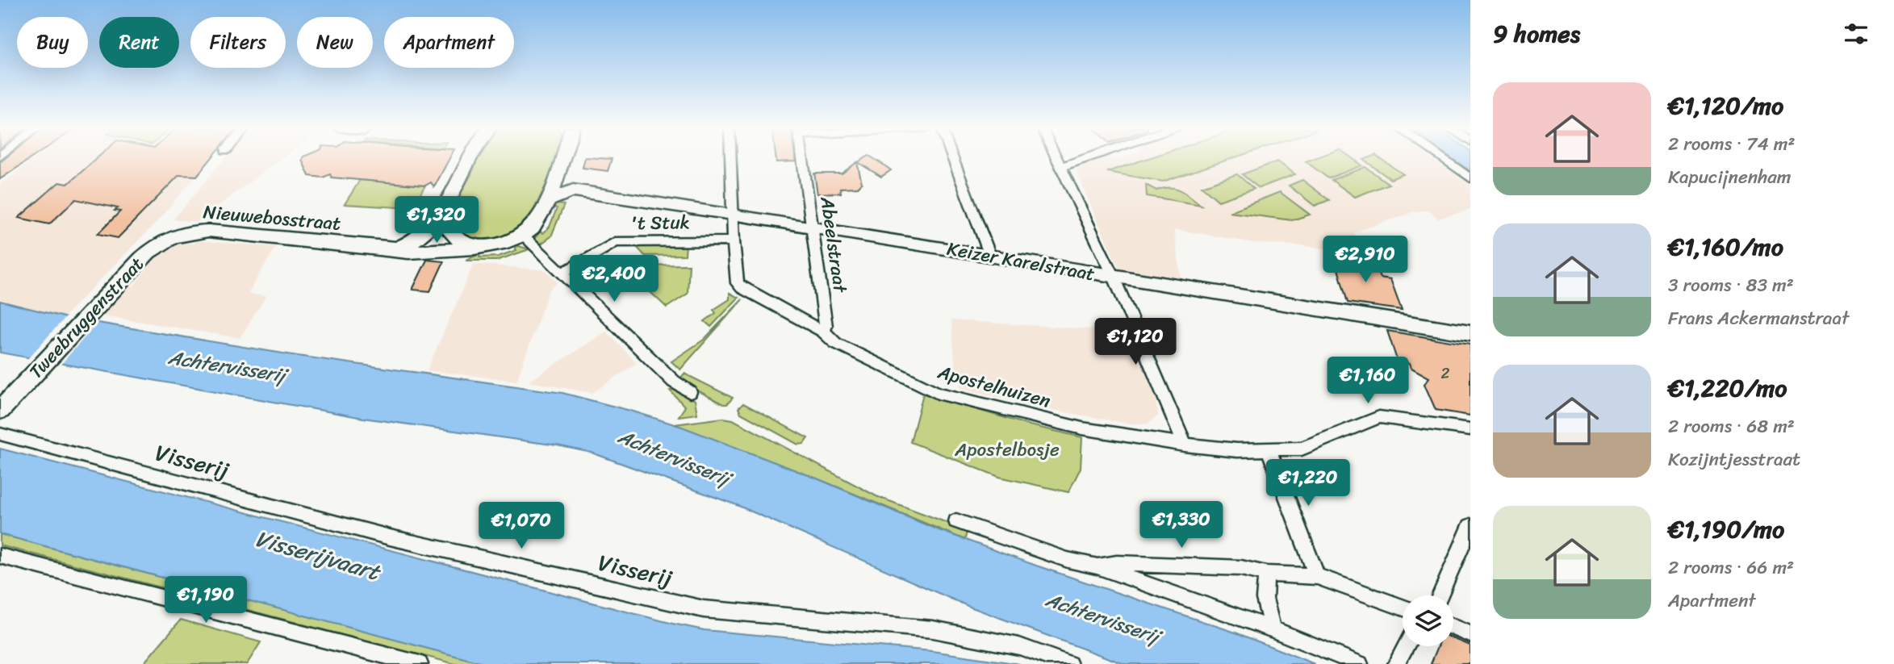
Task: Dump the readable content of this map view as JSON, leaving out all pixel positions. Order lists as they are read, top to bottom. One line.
{"streets":{"street":["Nieuwebosstraat","'t Stuk","Abeelstraat","Keizer Karelstraat","Tweebruggenstraat","Apostelhuizen","Visserij"]},"crossings":[["Nieuwebosstraat","Tweebruggenstraat"],["'t Stuk","Apostelhuizen"],["Abeelstraat","Keizer Karelstraat"],["Abeelstraat","Apostelhuizen"],["Keizer Karelstraat","Apostelhuizen"]],"water":["Achtervisserij","Visserijvaart"],"parks":["Apostelbosje"],"house_numbers":["2"],"page":{"heading":"9 homes","chip":["Buy","Rent","Filters","New","Apartment"],"list":[{"name":"€1,120/mo","note":"2 rooms · 74 m² · Kapucijnenham"},{"name":"€1,160/mo","note":"3 rooms · 83 m² · Frans Ackermanstraat"},{"name":"€1,220/mo","note":"2 rooms · 68 m² · Kozijntjesstraat"},{"name":"€1,190/mo","note":"2 rooms · 66 m² · Apartment"}],"price":["€1,320","€2,910","€2,400","€1,120","€1,160","€1,220","€1,330","€1,070","€1,190"]}}
